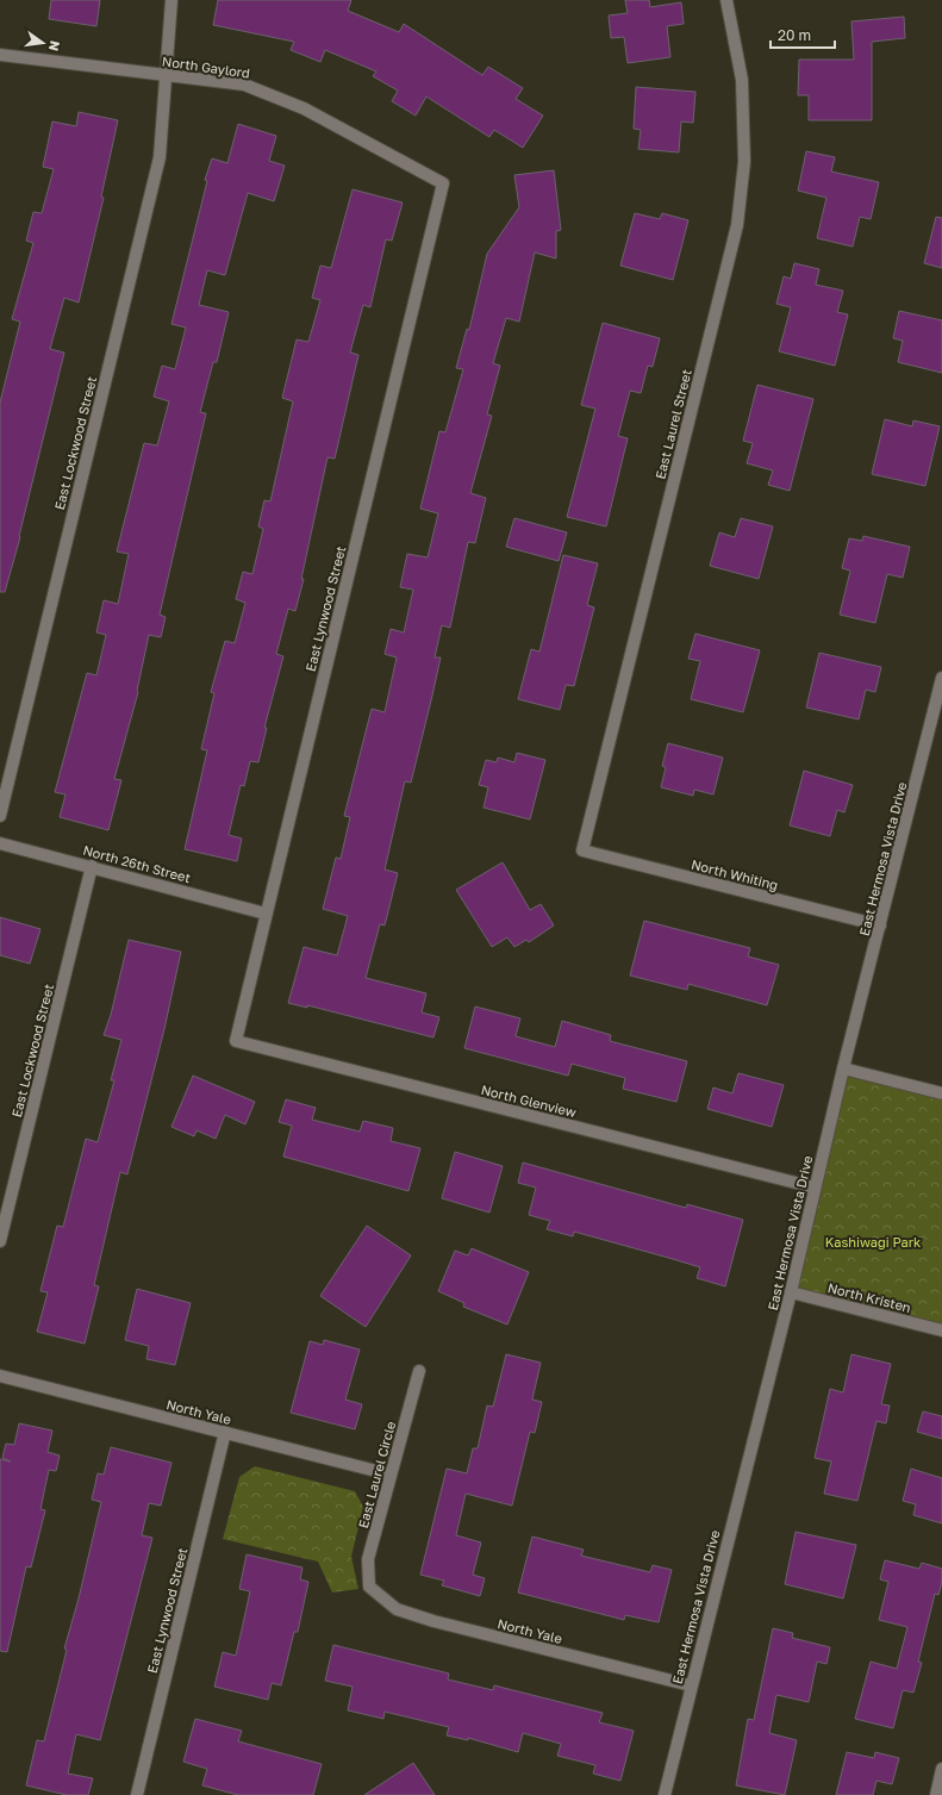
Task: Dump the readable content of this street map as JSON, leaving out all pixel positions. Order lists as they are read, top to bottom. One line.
{"streets":{"street":["North Gaylord","East Laurel Street","East Lockwood Street","East Lynwood Street","East Hermosa Vista Drive","North 26th Street","North Whiting","North Glenview","North Kristen","North Yale","East Laurel Circle"]},"crossings":[["North Gaylord","East Lockwood Street"],["North Gaylord","East Lynwood Street"],["East Laurel Street","North Whiting"],["East Lockwood Street","North 26th Street"],["East Lynwood Street","North 26th Street"],["East Lynwood Street","North Glenview"],["East Lynwood Street","North Yale"],["East Hermosa Vista Drive","North Whiting"],["East Hermosa Vista Drive","North Glenview"],["East Hermosa Vista Drive","North Kristen"],["East Hermosa Vista Drive","North Yale"],["North Yale","East Laurel Circle"]],"parks":["Kashiwagi Park"],"scale_bar":"20 m","north":"right"}
